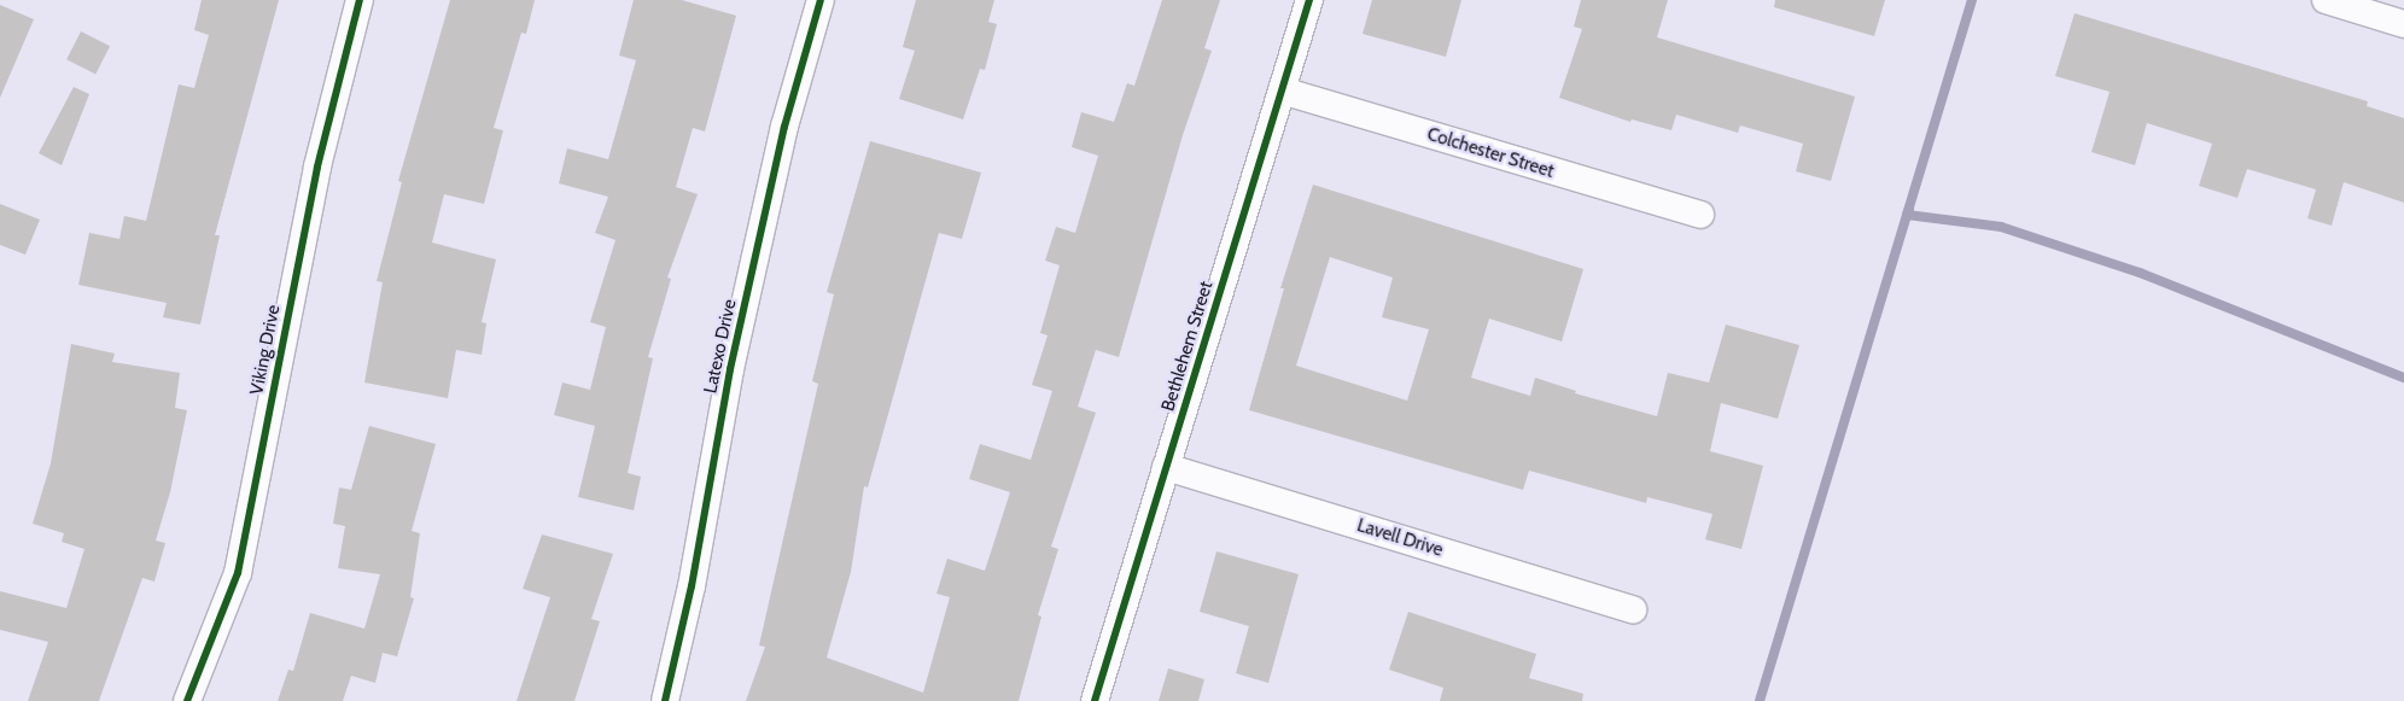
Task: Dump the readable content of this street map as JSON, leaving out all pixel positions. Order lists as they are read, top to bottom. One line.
{"streets":{"street":["Colchester Street","Latexo Drive","Bethlehem Street","Viking Drive","Lavell Drive"]},"crossings":[["Colchester Street","Bethlehem Street"],["Bethlehem Street","Lavell Drive"]]}
